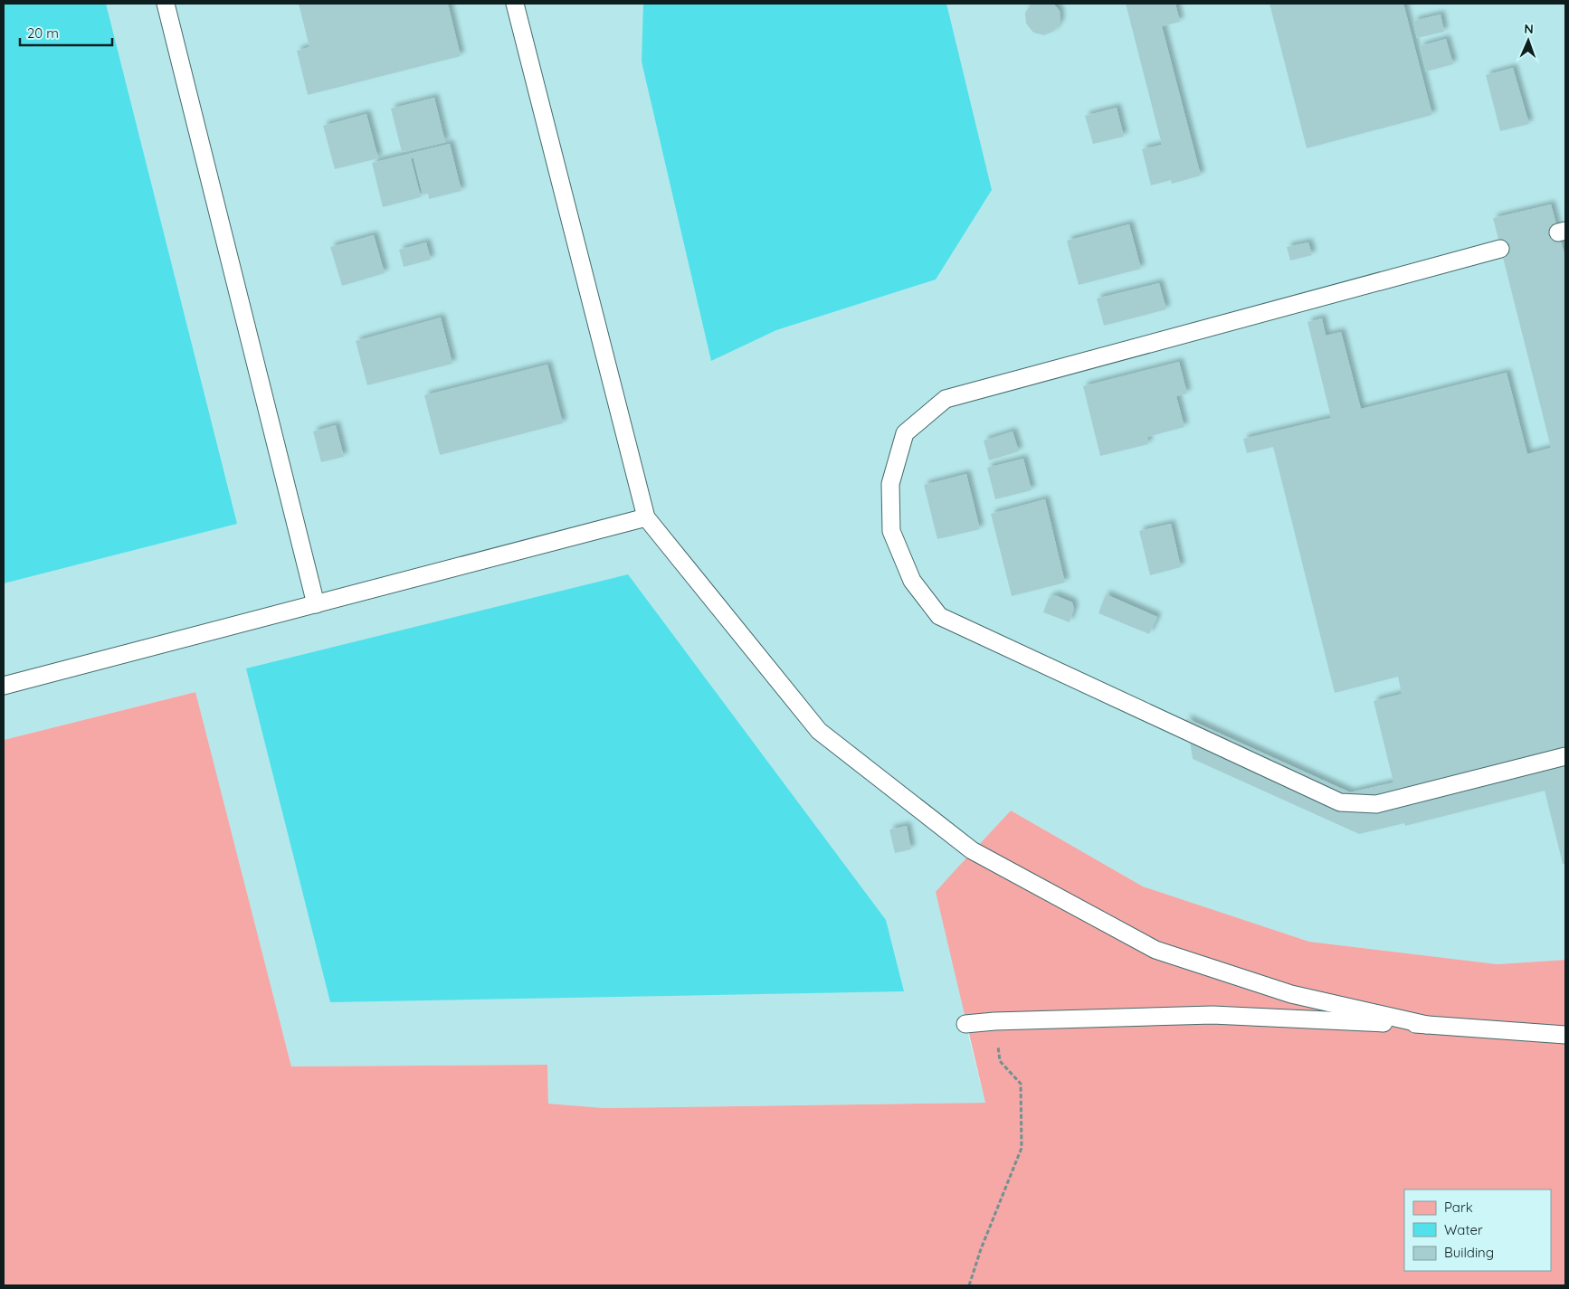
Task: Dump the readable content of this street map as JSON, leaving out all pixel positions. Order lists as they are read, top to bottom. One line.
{"legend":["Park","Water","Building"],"scale_bar":"20 m","north":"top"}
